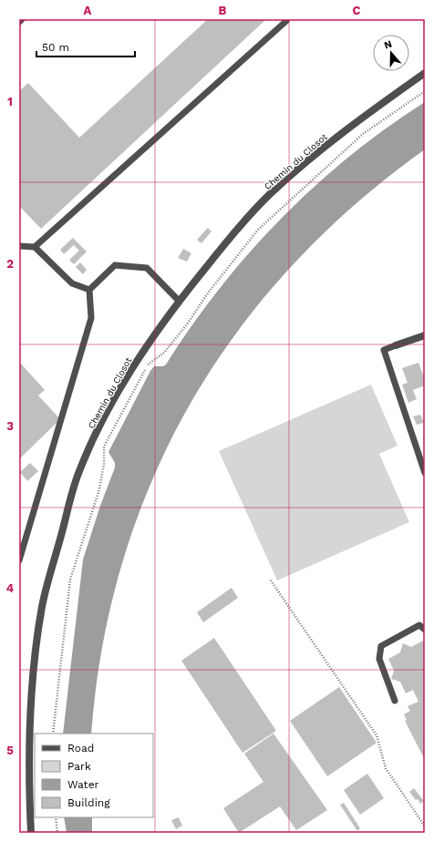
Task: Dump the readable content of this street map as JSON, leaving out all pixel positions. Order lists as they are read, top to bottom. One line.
{"streets":{"street":["Chemin du Closot"]},"legend":["Road","Park","Water","Building"],"scale_bar":"50 m","north":"top","grid":{"columns":["A","B","C"],"rows":["1","2","3","4","5"]}}
